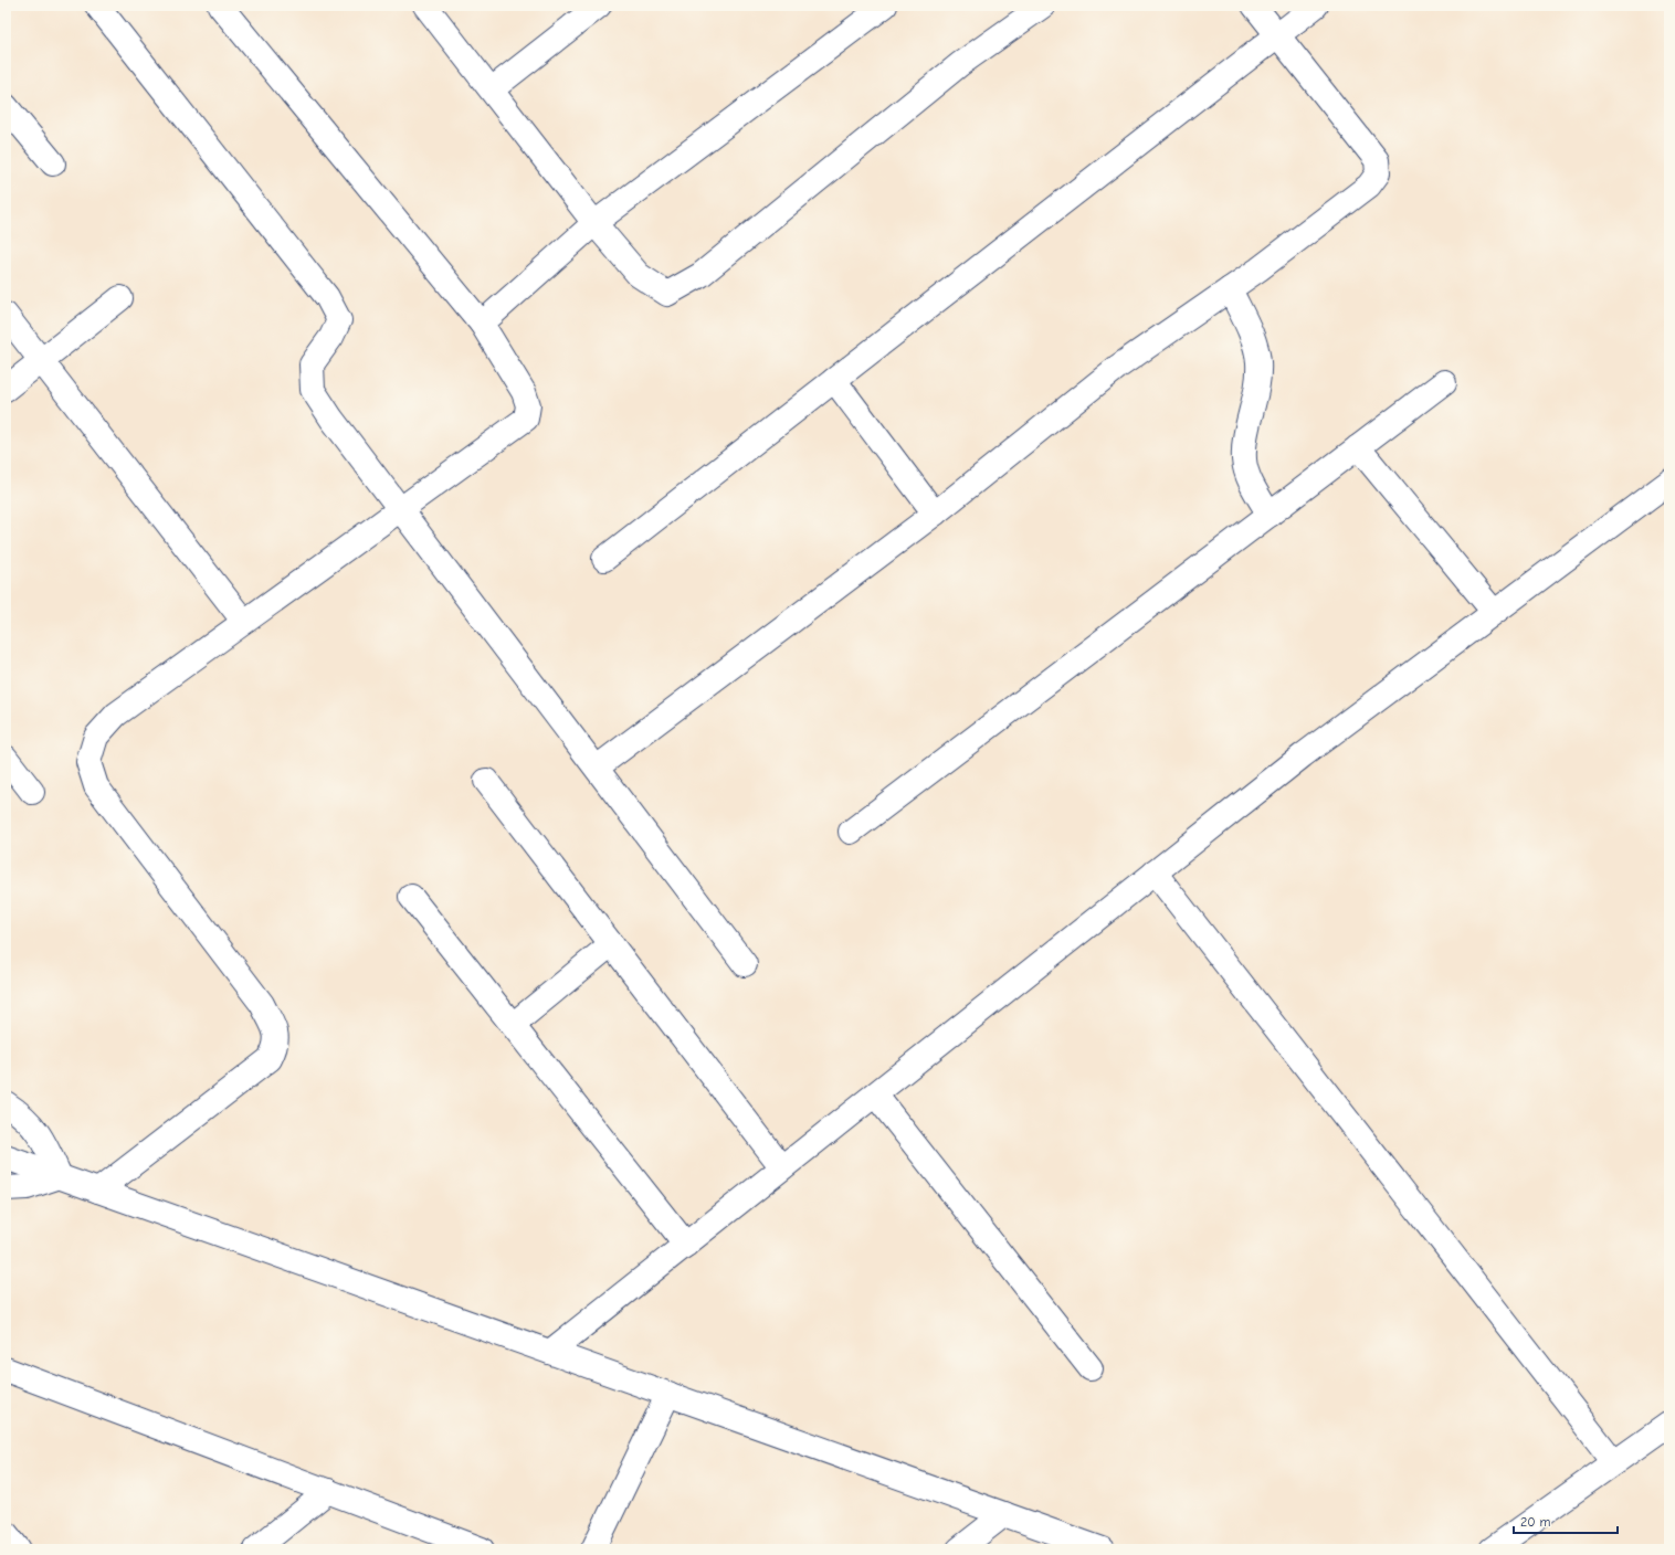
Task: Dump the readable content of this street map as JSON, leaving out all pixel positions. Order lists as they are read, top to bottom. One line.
{"scale_bar":"20 m"}
